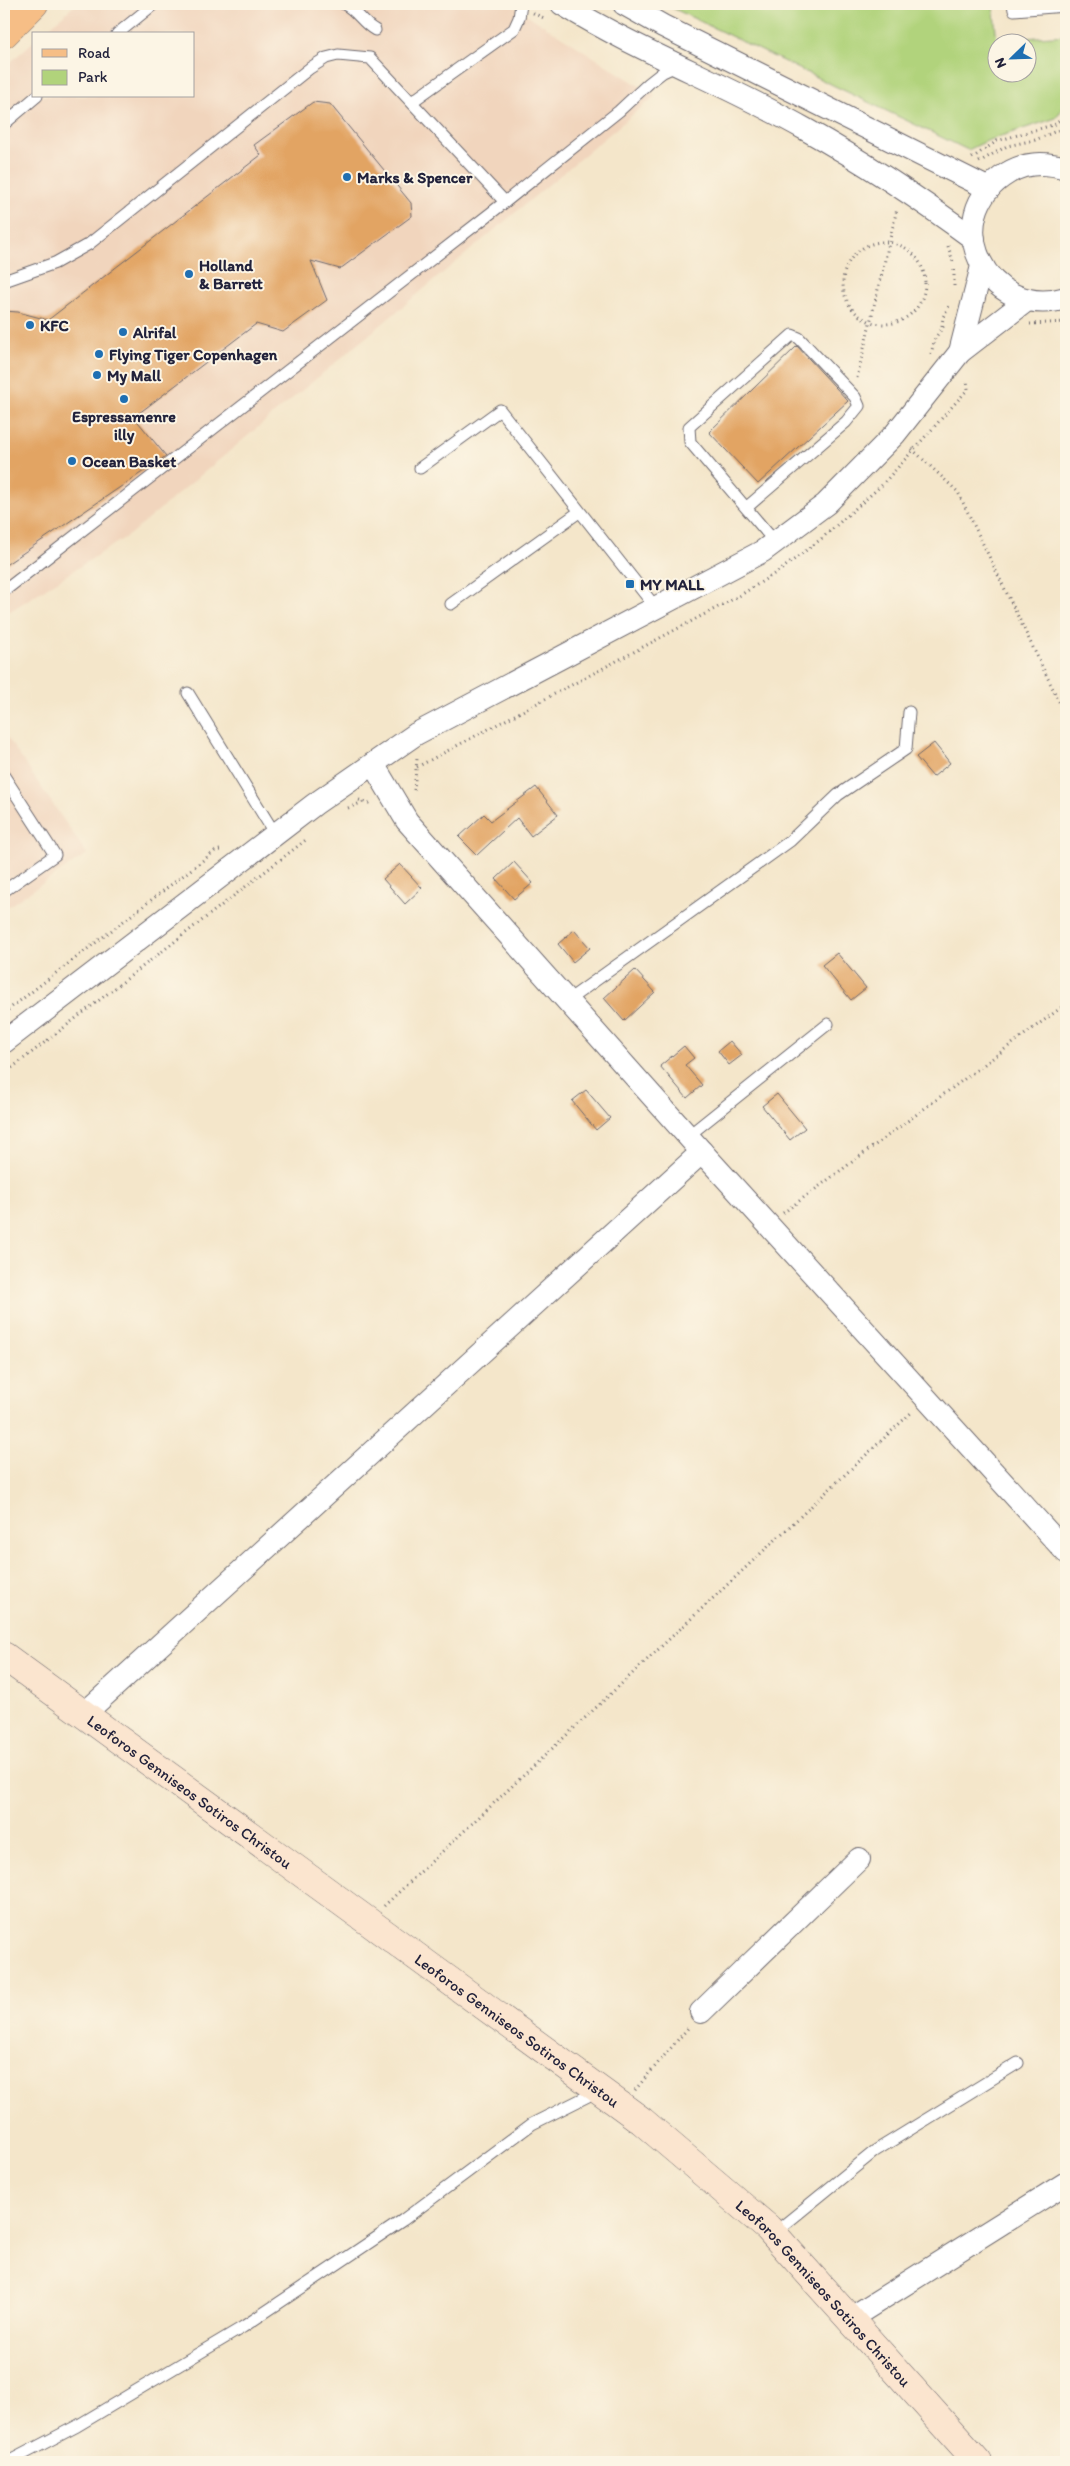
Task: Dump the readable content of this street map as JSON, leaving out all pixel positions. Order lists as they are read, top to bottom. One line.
{"streets":{"main road":["Leoforos Genniseos Sotiros Christou"]},"places":{"other":["Marks & Spencer","Holland & Barrett","KFC","Alrifal","Flying Tiger Copenhagen","My Mall","Espressamenre illy","Ocean Basket"],"transit":["MY MALL"]},"legend":["Road","Park"],"north":"bottom left"}
